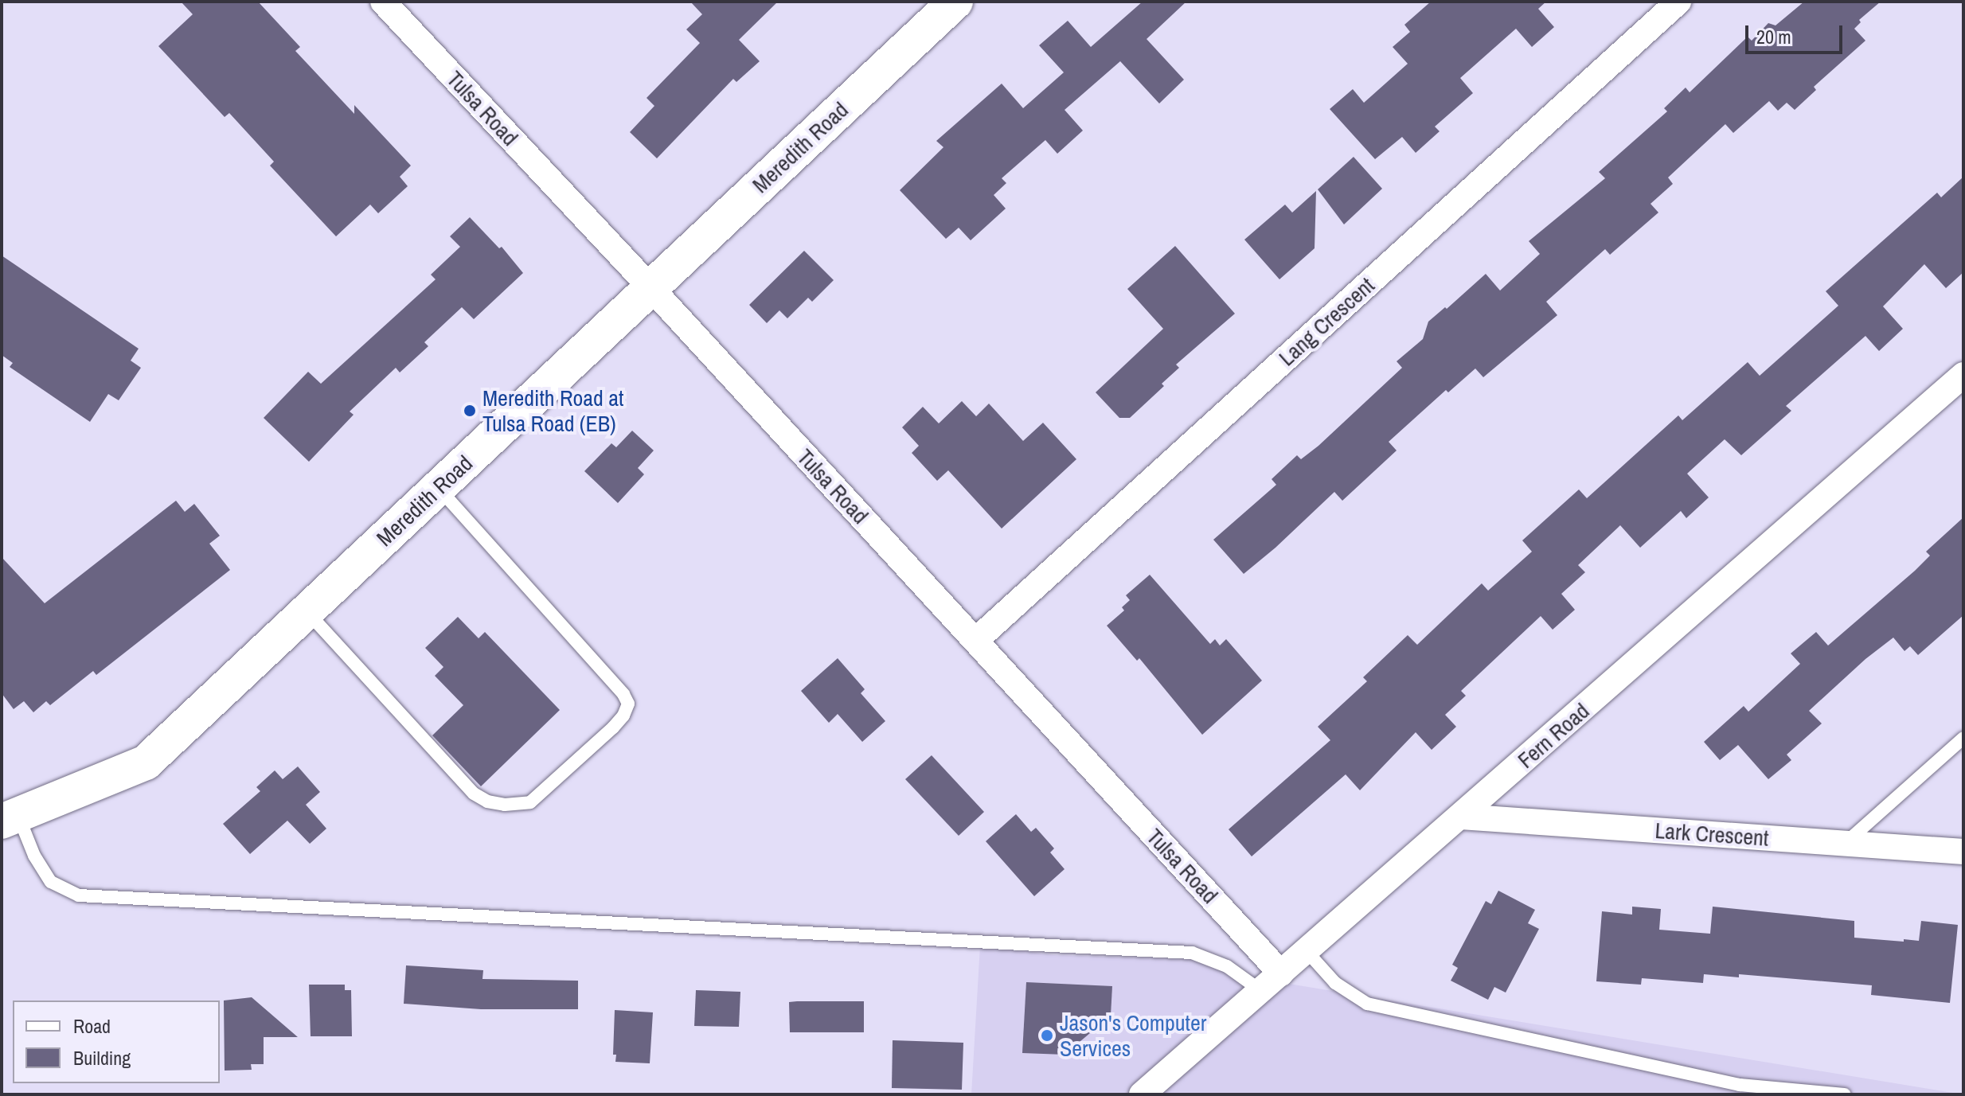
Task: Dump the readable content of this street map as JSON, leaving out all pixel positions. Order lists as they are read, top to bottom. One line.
{"streets":{"street":["Tulsa Road","Meredith Road","Lang Crescent","Fern Road","Lark Crescent"]},"crossings":[["Tulsa Road","Meredith Road"],["Tulsa Road","Lang Crescent"],["Tulsa Road","Fern Road"],["Fern Road","Lark Crescent"]],"places":["Meredith Road at Tulsa Road (EB)","Jason's Computer Services"],"legend":["Road","Building"],"scale_bar":"20 m"}
